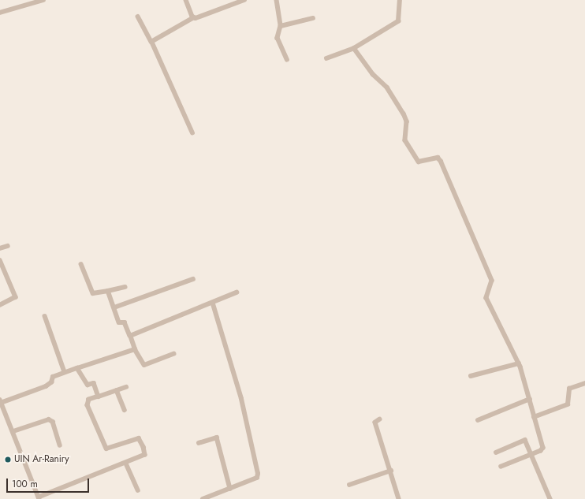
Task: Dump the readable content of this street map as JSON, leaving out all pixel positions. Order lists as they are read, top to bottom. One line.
{"places":["UIN Ar-Raniry"],"scale_bar":"100 m"}
